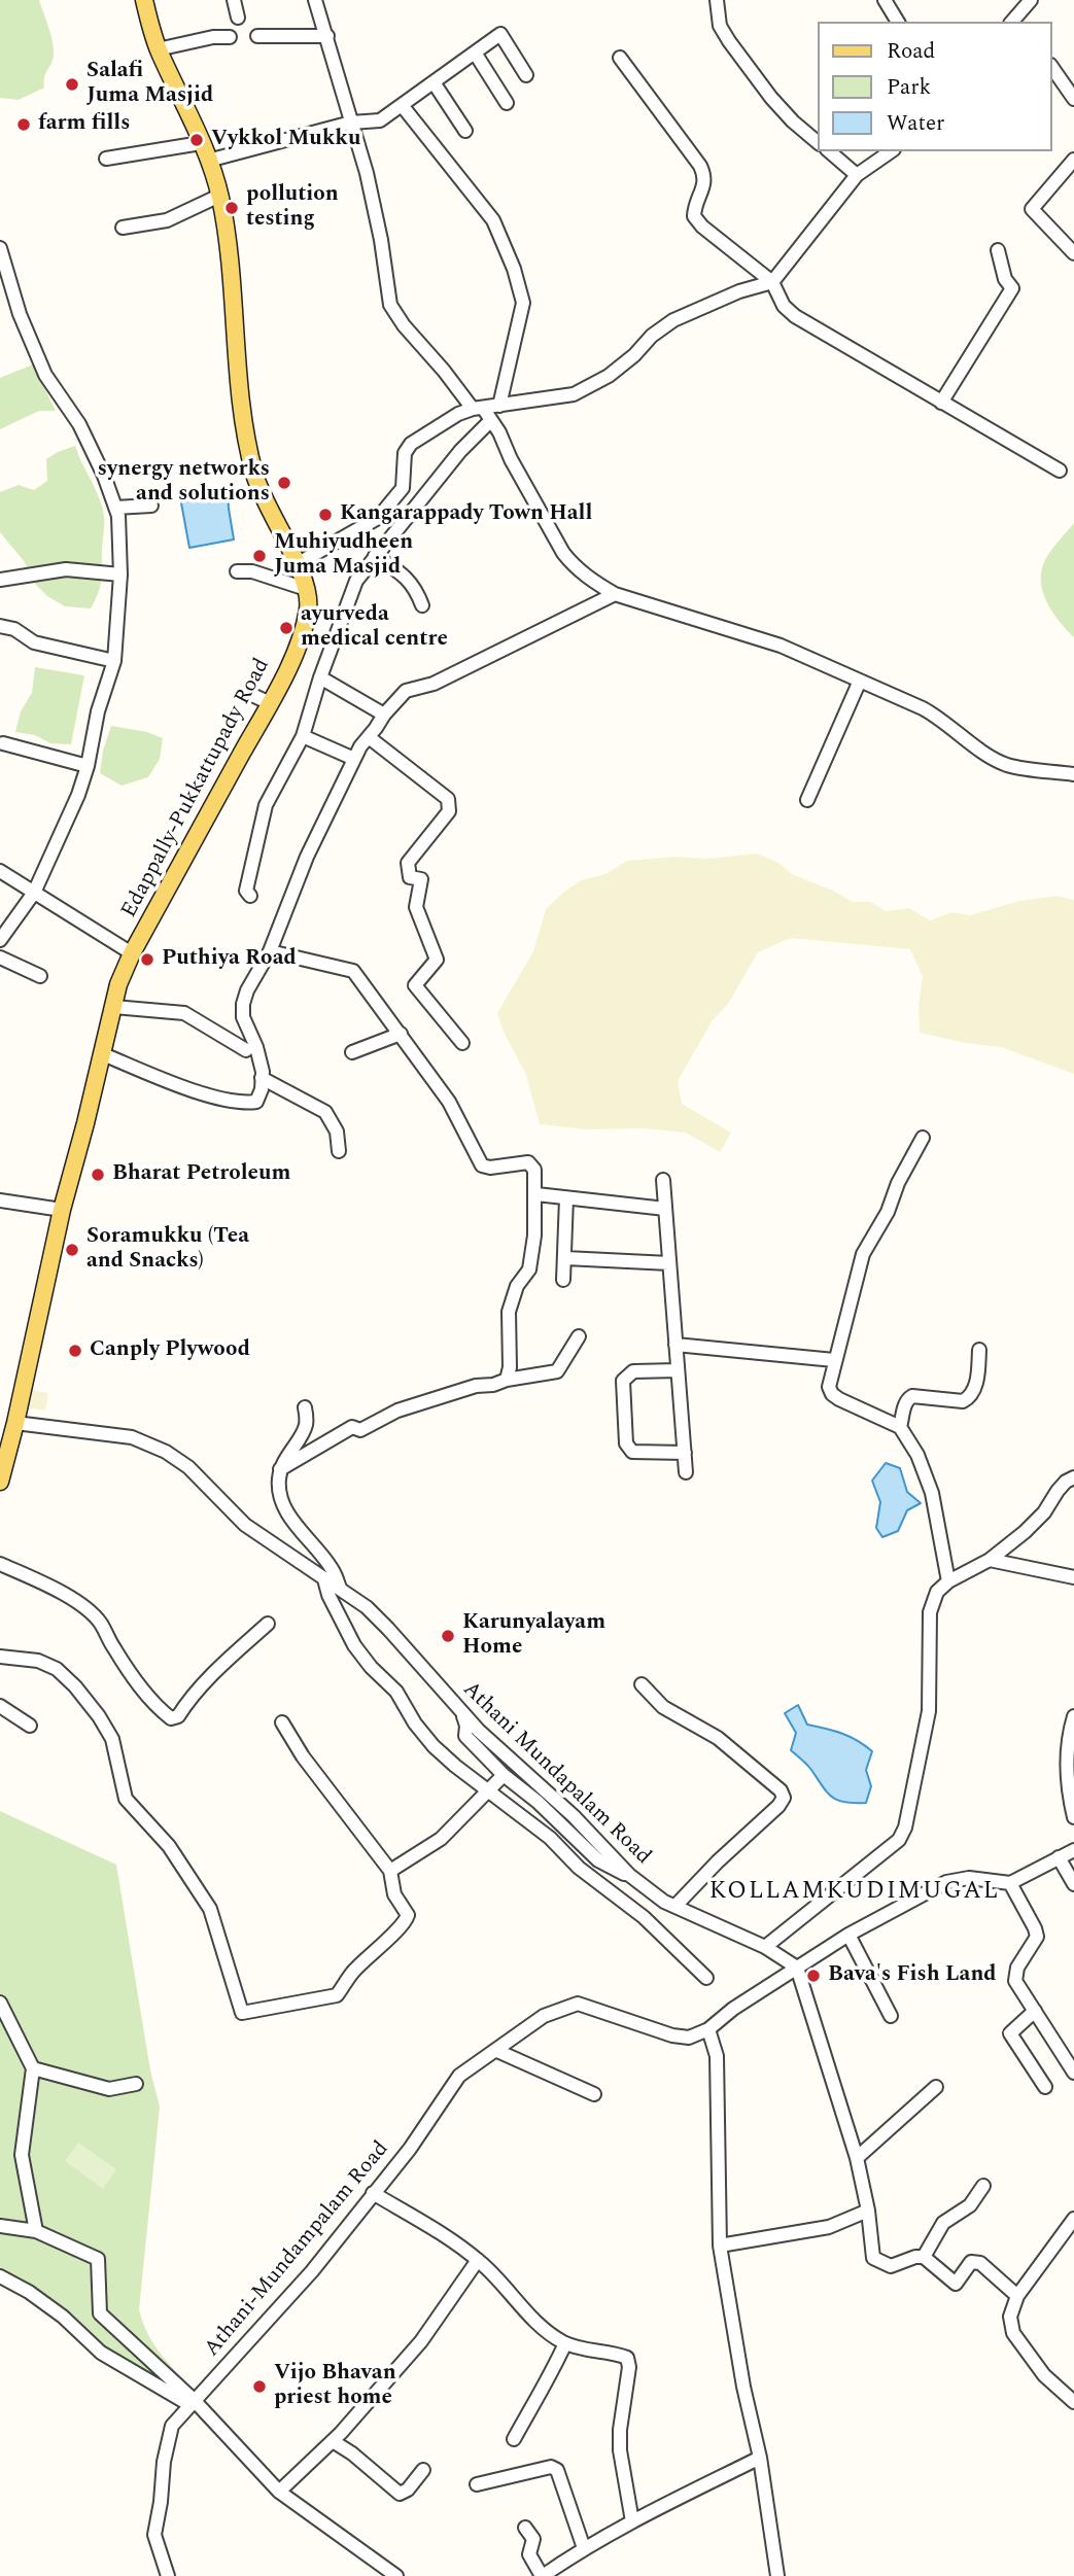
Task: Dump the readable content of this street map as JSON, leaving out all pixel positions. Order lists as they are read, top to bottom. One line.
{"streets":{"main road":["Edappally-Pukkattupady Road"],"street":["Athani Mundapalam Road","Athani-Mundampalam Road"]},"crossings":[["Edappally-Pukkattupady Road","Athani Mundapalam Road"],["Athani Mundapalam Road","Athani-Mundampalam Road"]],"districts":["KOLLAMKUDIMUGAL"],"places":["Salafi Juma Masjid","farm fills","Vykkol Mukku","pollution testing","synergy networks and solutions","Kangarappady Town Hall","Muhiyudheen Juma Masjid","ayurveda medical centre","Puthiya Road","Bharat Petroleum","Soramukku (Tea and Snacks)","Canply Plywood","Karunyalayam Home","Bava's Fish Land","Vijo Bhavan priest home"],"legend":["Road","Park","Water"]}
